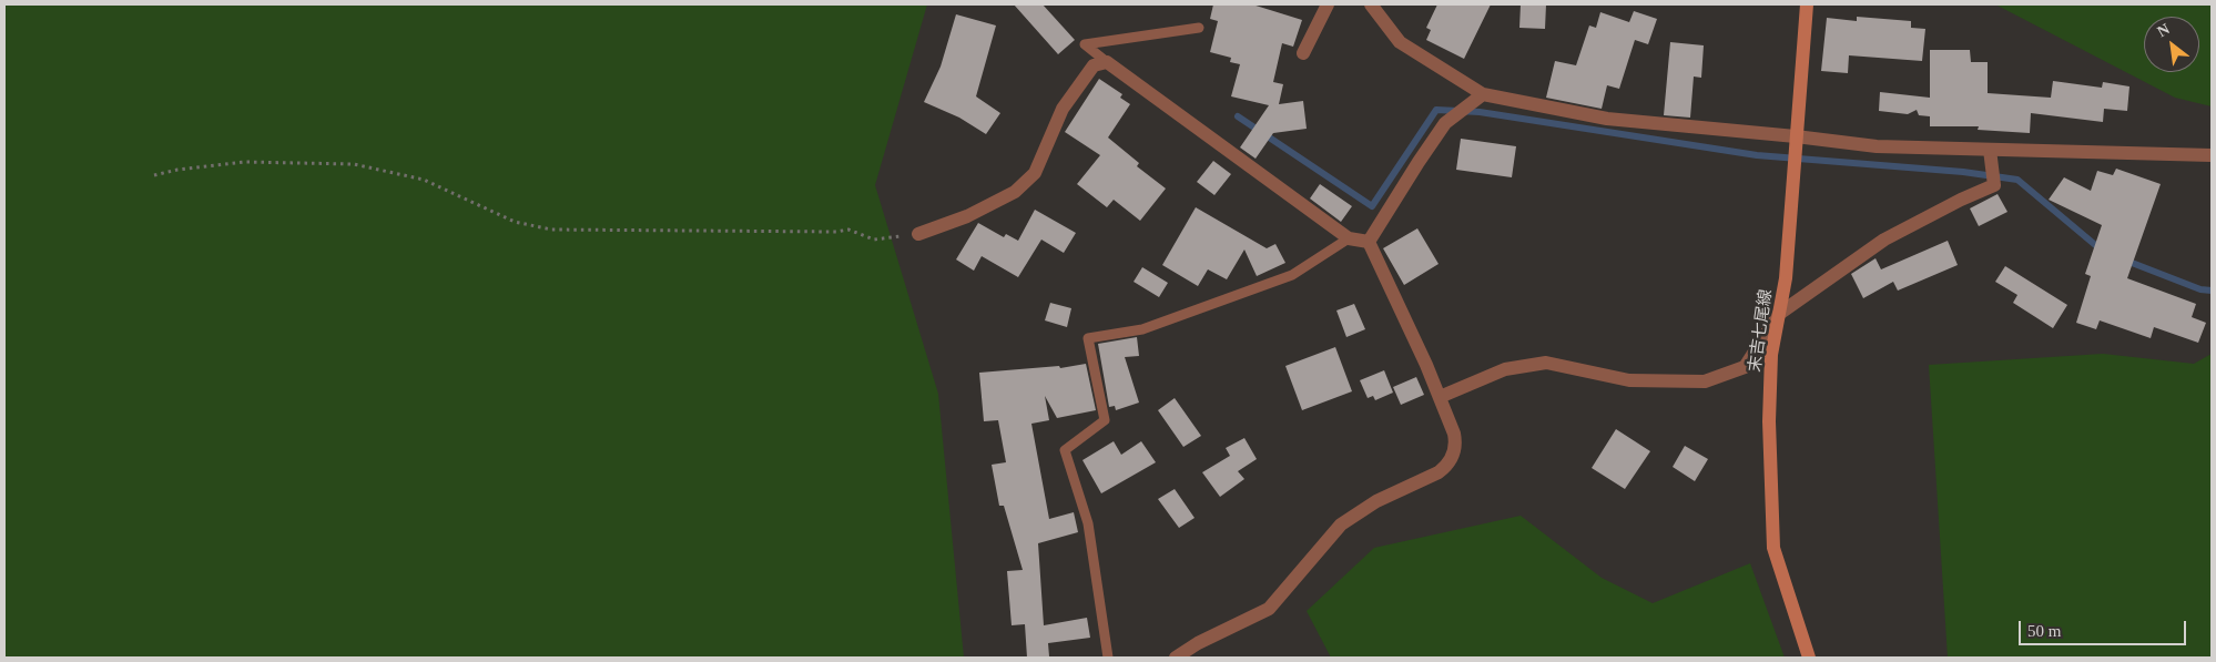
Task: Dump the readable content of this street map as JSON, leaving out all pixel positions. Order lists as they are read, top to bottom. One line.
{"streets":{"main road":["末吉七尾線"]},"scale_bar":"50 m","north":"top left"}
